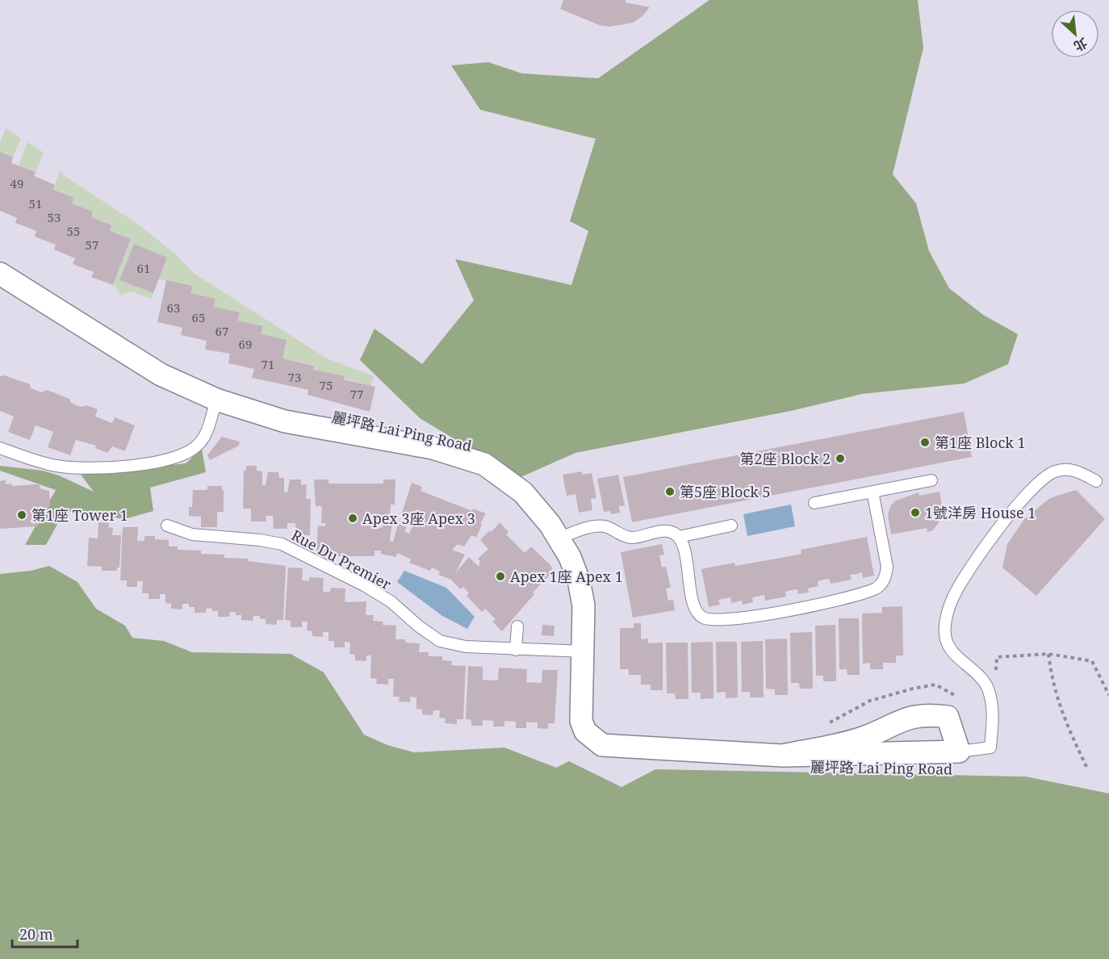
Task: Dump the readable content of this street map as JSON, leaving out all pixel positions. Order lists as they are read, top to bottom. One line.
{"streets":{"street":["麗坪路 Lai Ping Road"],"lane":["Rue Du Premier"]},"crossings":[["麗坪路 Lai Ping Road","Rue Du Premier"]],"places":["第1座 Block 1","第2座 Block 2","第5座 Block 5","1號洋房 House 1","第1座 Tower 1","Apex 3座 Apex 3","Apex 1座 Apex 1"],"house_numbers":["49","51","53","55","57","61","63","65","67","69","71","73","75","77"],"scale_bar":"20 m","north":"bottom right"}
